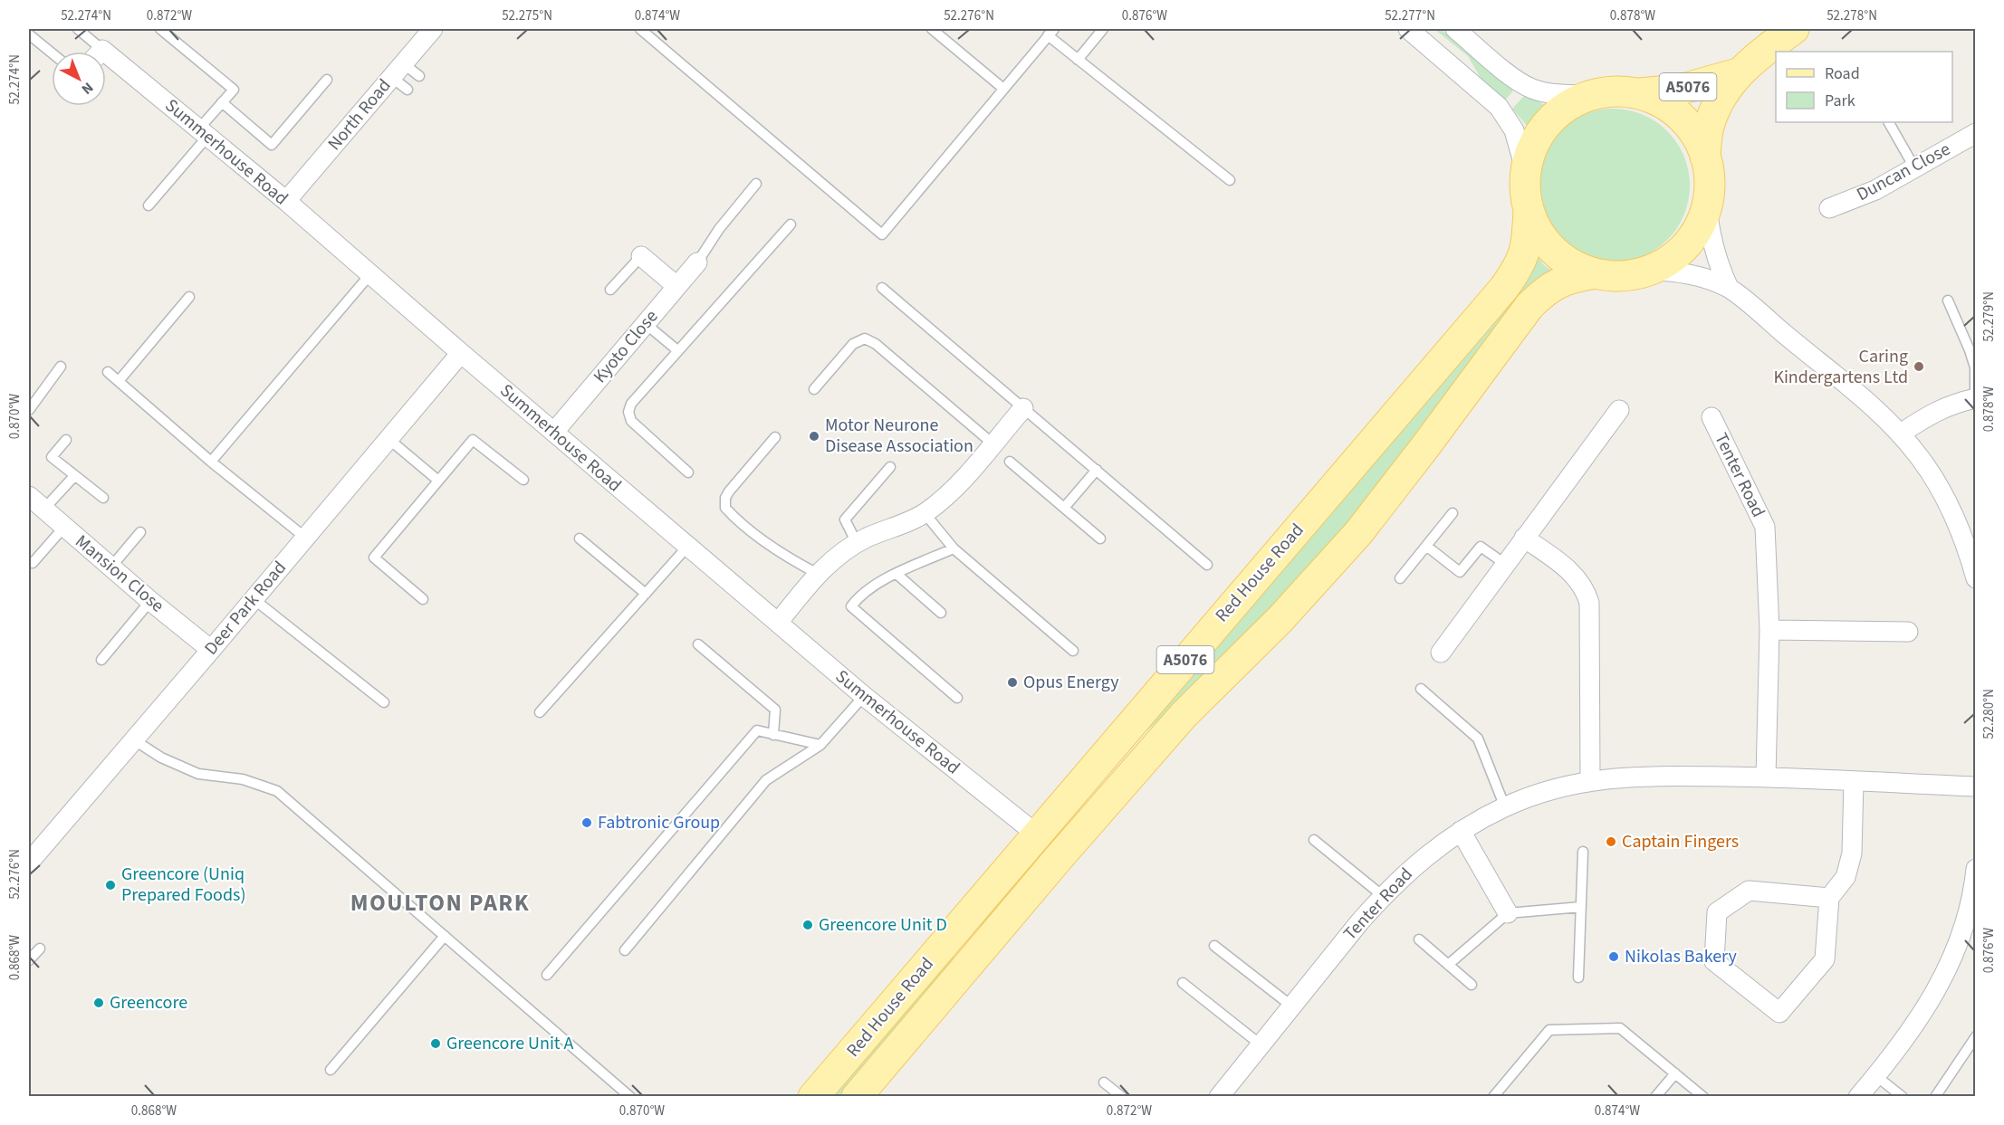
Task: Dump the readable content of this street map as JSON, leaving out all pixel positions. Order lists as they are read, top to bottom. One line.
{"streets":{"main road":["A5076","Red House Road"],"street":["North Road","Summerhouse Road","Duncan Close","Kyoto Close","Tenter Road","Mansion Close","Deer Park Road"]},"crossings":[["A5076","Red House Road"],["North Road","Summerhouse Road"],["Summerhouse Road","Kyoto Close"],["Summerhouse Road","Red House Road"],["Summerhouse Road","Deer Park Road"],["Mansion Close","Deer Park Road"]],"districts":["MOULTON PARK"],"places":["Caring Kindergartens Ltd","Motor Neurone Disease Association","Opus Energy","Fabtronic Group","Captain Fingers","Greencore (Uniq Prepared Foods)","Greencore Unit D","Nikolas Bakery","Greencore","Greencore Unit A"],"legend":["Road","Park"],"north":"bottom right","coordinates":["52.274°N","0.872°W","52.275°N","0.874°W","52.276°N","0.876°W","52.277°N","0.878°W","52.278°N","52.279°N","0.870°W","52.280°N","0.868°W"]}
